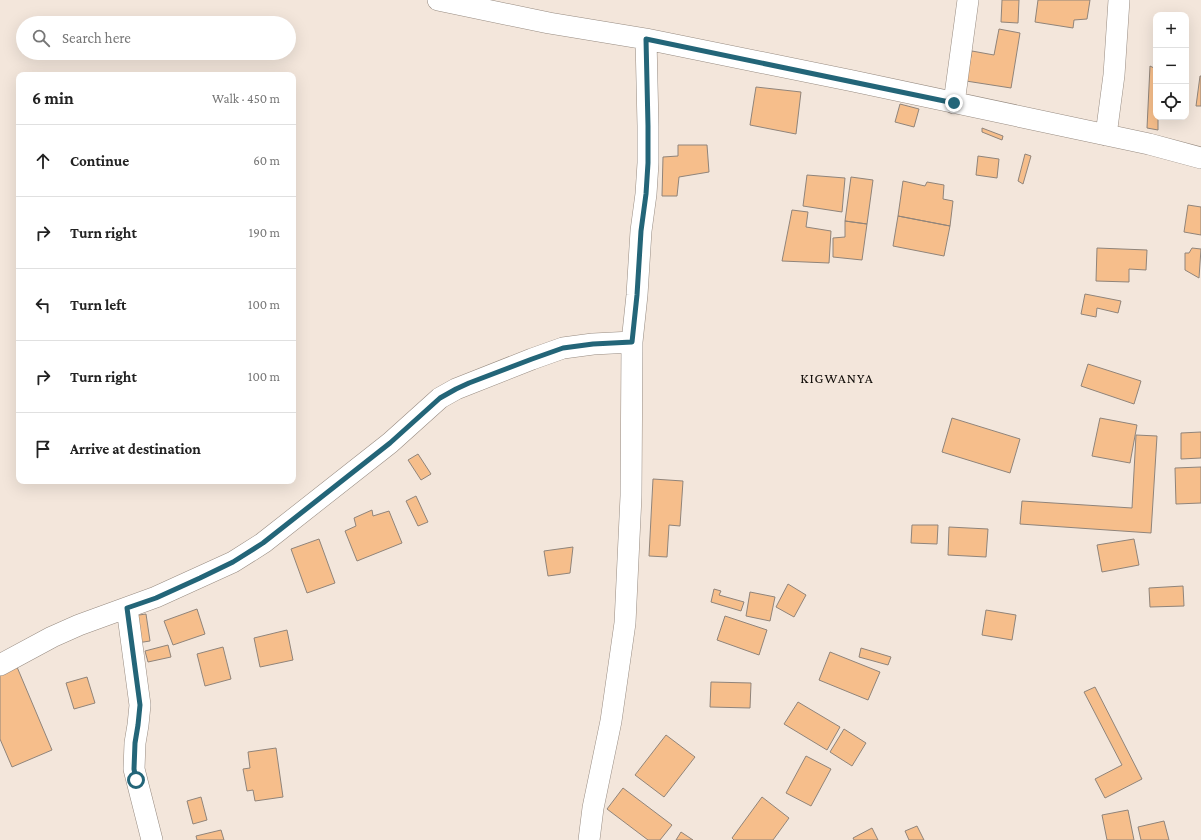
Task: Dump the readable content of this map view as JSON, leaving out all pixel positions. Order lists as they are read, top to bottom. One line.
{"districts":["KIGWANYA"],"page":{"map_buttons":["+","−"],"search":"Search here","heading":["6 min","Walk · 450 m"],"list":[["Continue","60 m"],["Turn right","190 m"],["Turn left","100 m"],["Turn right","100 m"],"Arrive at destination"]}}
